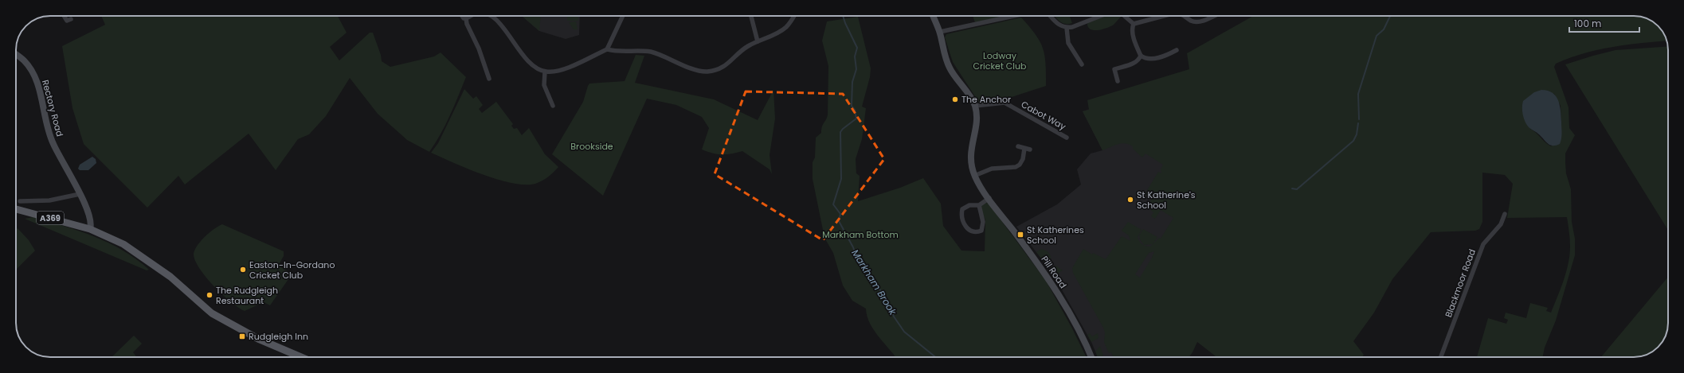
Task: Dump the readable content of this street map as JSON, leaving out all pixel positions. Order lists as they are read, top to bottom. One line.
{"streets":{"main road":["A369"],"street":["Rectory Road","Cabot Way","Pill Road","Blackmoor Road"]},"crossings":[["Rectory Road","A369"]],"water":["Markham Brook"],"parks":["Lodway Cricket Club","Brookside","Markham Bottom"],"places":{"other":["The Anchor","St Katherine's School","Easton-In-Gordano Cricket Club","The Rudgleigh Restaurant"],"transit":["St Katherines School","Rudgleigh Inn"]},"scale_bar":"100 m"}
